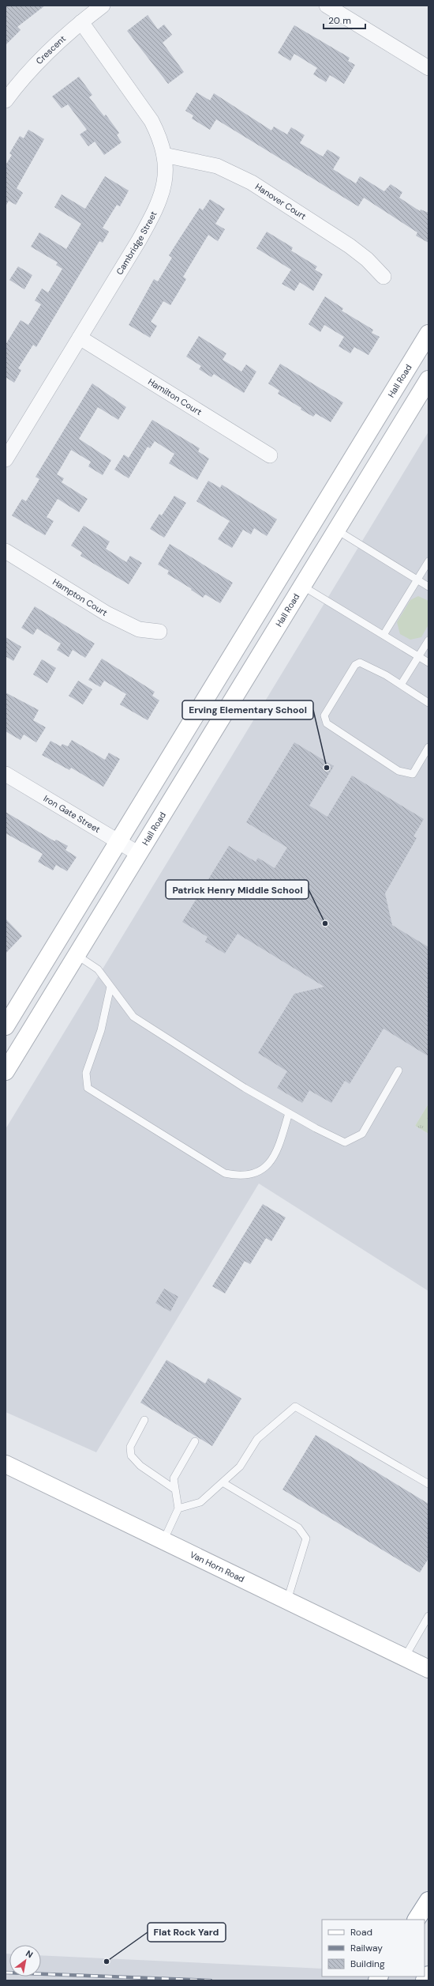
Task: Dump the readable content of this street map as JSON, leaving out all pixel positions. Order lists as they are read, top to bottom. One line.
{"streets":{"main road":["Hall Road","Van Horn Road"],"street":["Crescent","Hanover Court","Cambridge Street","Hamilton Court","Hampton Court","Iron Gate Street"]},"crossings":[["Crescent","Cambridge Street"],["Hanover Court","Cambridge Street"],["Cambridge Street","Hamilton Court"],["Hall Road","Iron Gate Street"]],"places":["Erving Elementary School","Patrick Henry Middle School","Flat Rock Yard"],"legend":["Road","Railway","Building"],"scale_bar":"20 m","north":"top right"}
